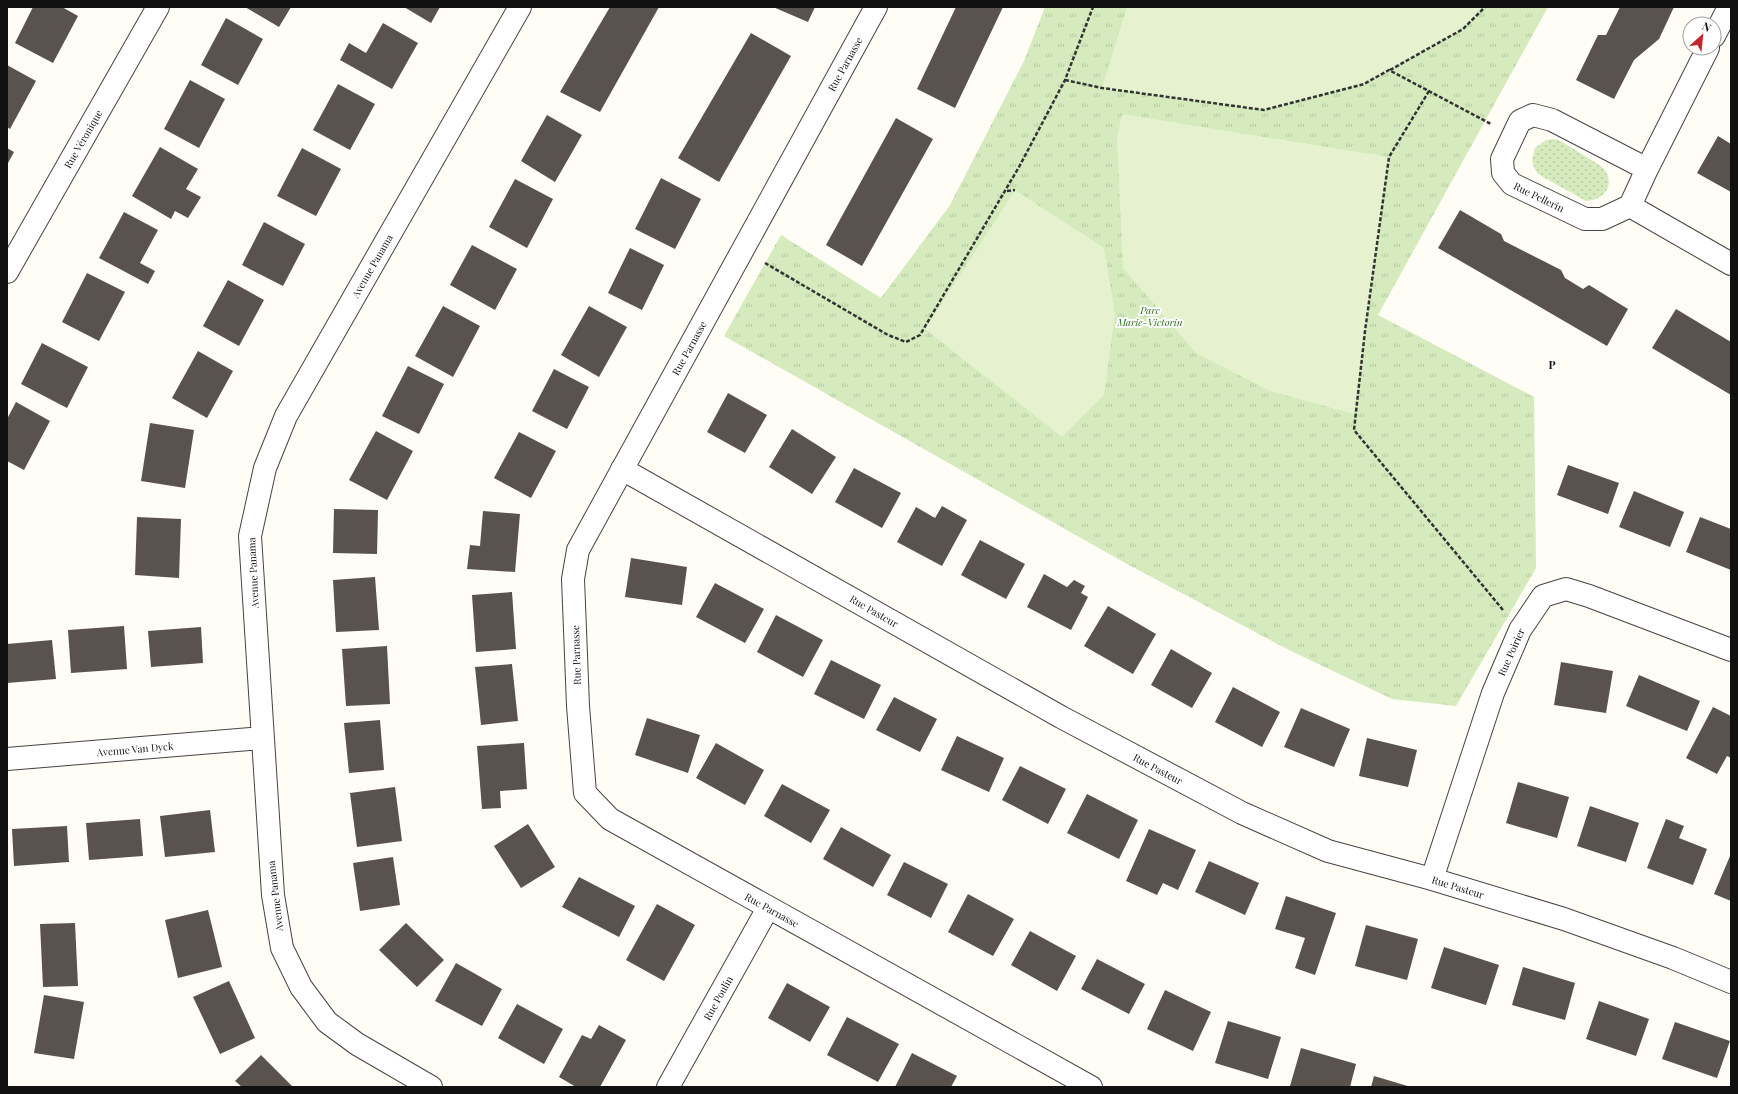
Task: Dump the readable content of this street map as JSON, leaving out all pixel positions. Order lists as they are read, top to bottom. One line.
{"streets":{"street":["Rue Parnasse","Rue Véronique","Rue Pellerin","Avenue Panama","Rue Pasteur","Rue Poirier","Avenue Van Dyck","Rue Poulin"]},"crossings":[["Rue Parnasse","Rue Pasteur"],["Rue Parnasse","Rue Poulin"],["Avenue Panama","Avenue Van Dyck"],["Rue Pasteur","Rue Poirier"]],"districts":["P"],"parks":["Parc Marie-Victorin"],"north":"top right"}
